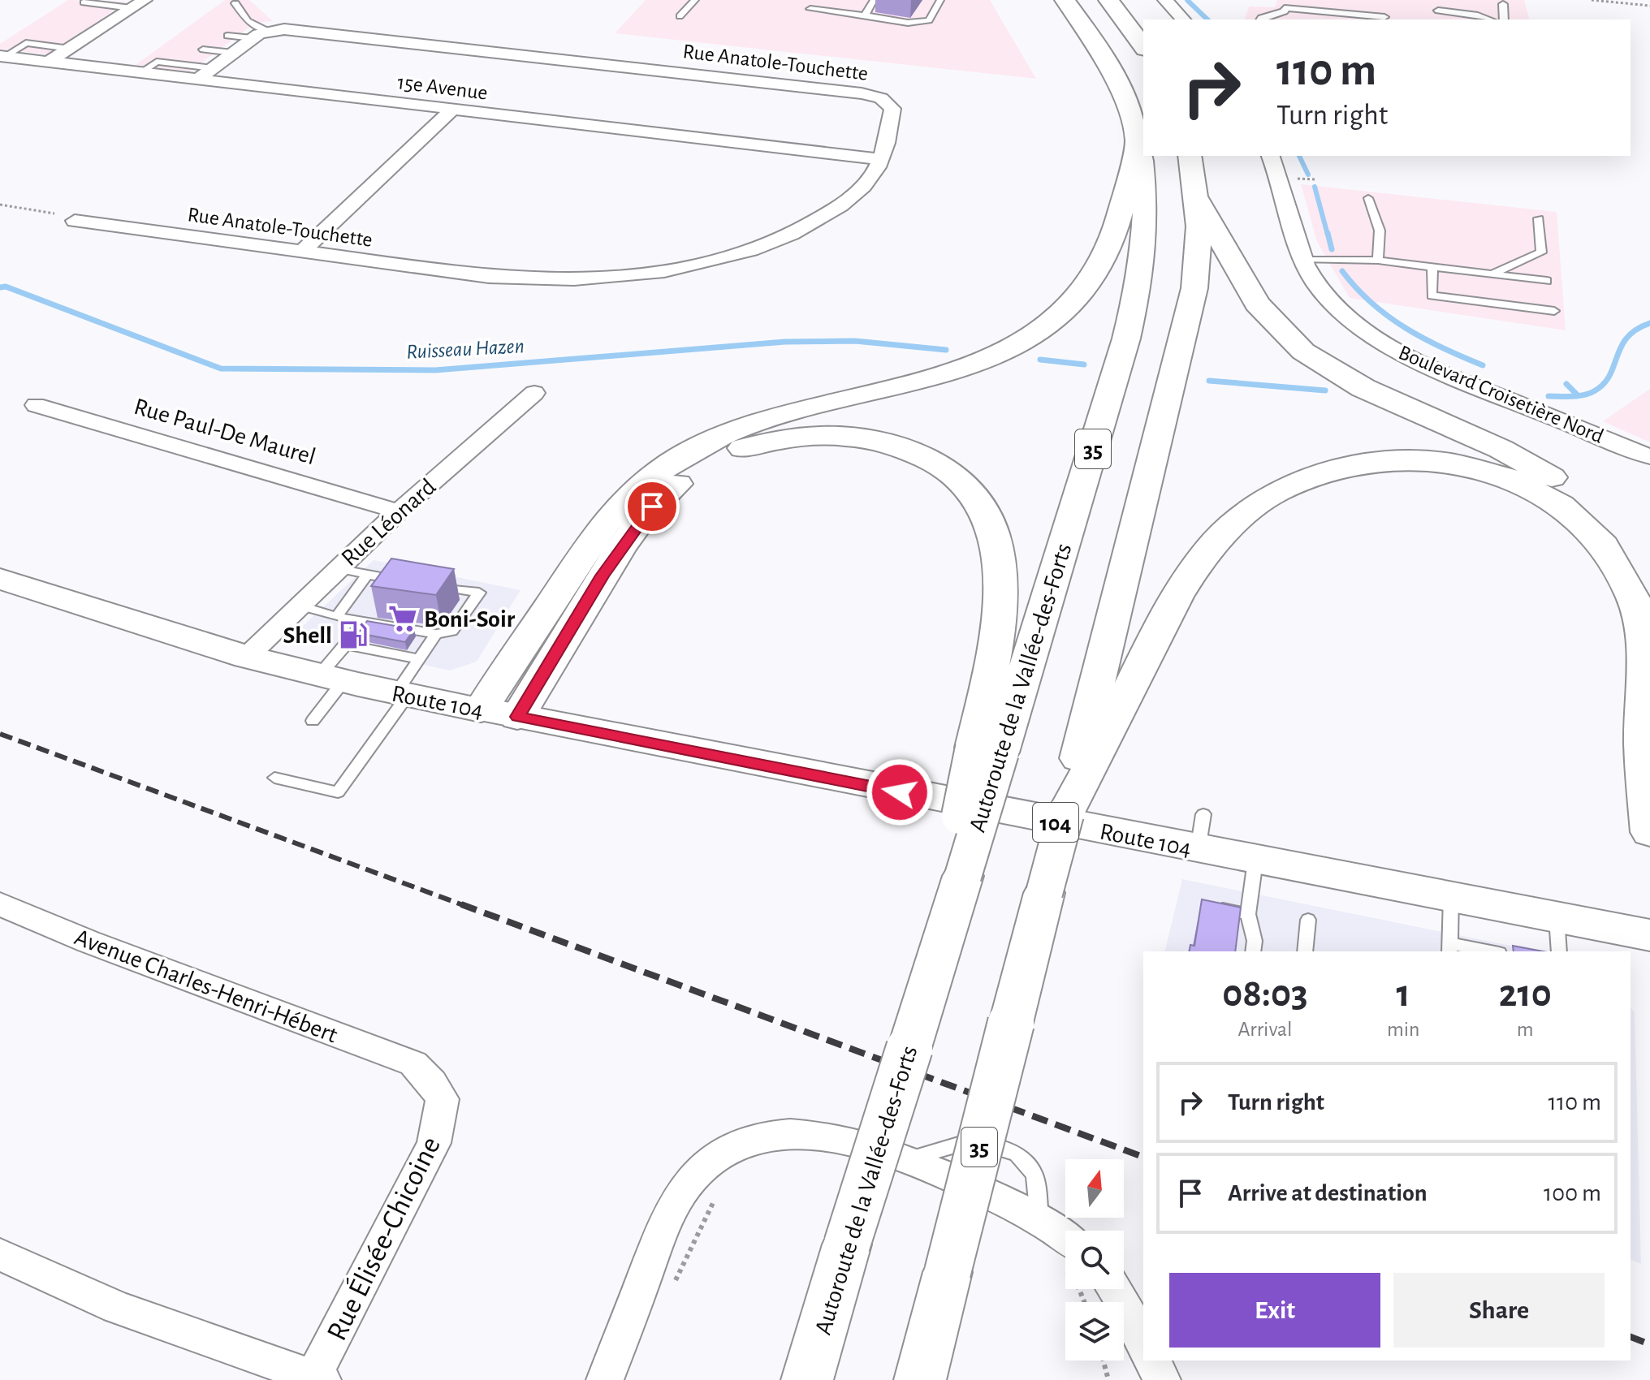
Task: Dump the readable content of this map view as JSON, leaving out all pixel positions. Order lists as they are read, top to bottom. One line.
{"streets":{"main road":["35","Autoroute de la Vallée-des-Forts","Route 104","104"],"street":["Rue Anatole-Touchette","15e Avenue","Boulevard Croisetière Nord","Rue Paul-De Maurel","Rue Léonard","Avenue Charles-Henri-Hébert","Rue Élisée-Chicoine"]},"crossings":[["Rue Anatole-Touchette","15e Avenue"],["Rue Paul-De Maurel","Rue Léonard"],["Rue Léonard","Route 104"],["Avenue Charles-Henri-Hébert","Rue Élisée-Chicoine"]],"water":["Ruisseau Hazen"],"places":{"supermarket":["Boni-Soir"],"fuel station":["Shell"]},"north":"top","page":{"turn":["110 m","Turn right"],"eta":["08:03","Arrival","1","min","210","m"],"list":[{"name":"Turn right","value":"110 m"},{"name":"Arrive at destination","value":"100 m"}],"buttons":["Exit","Share"]}}
